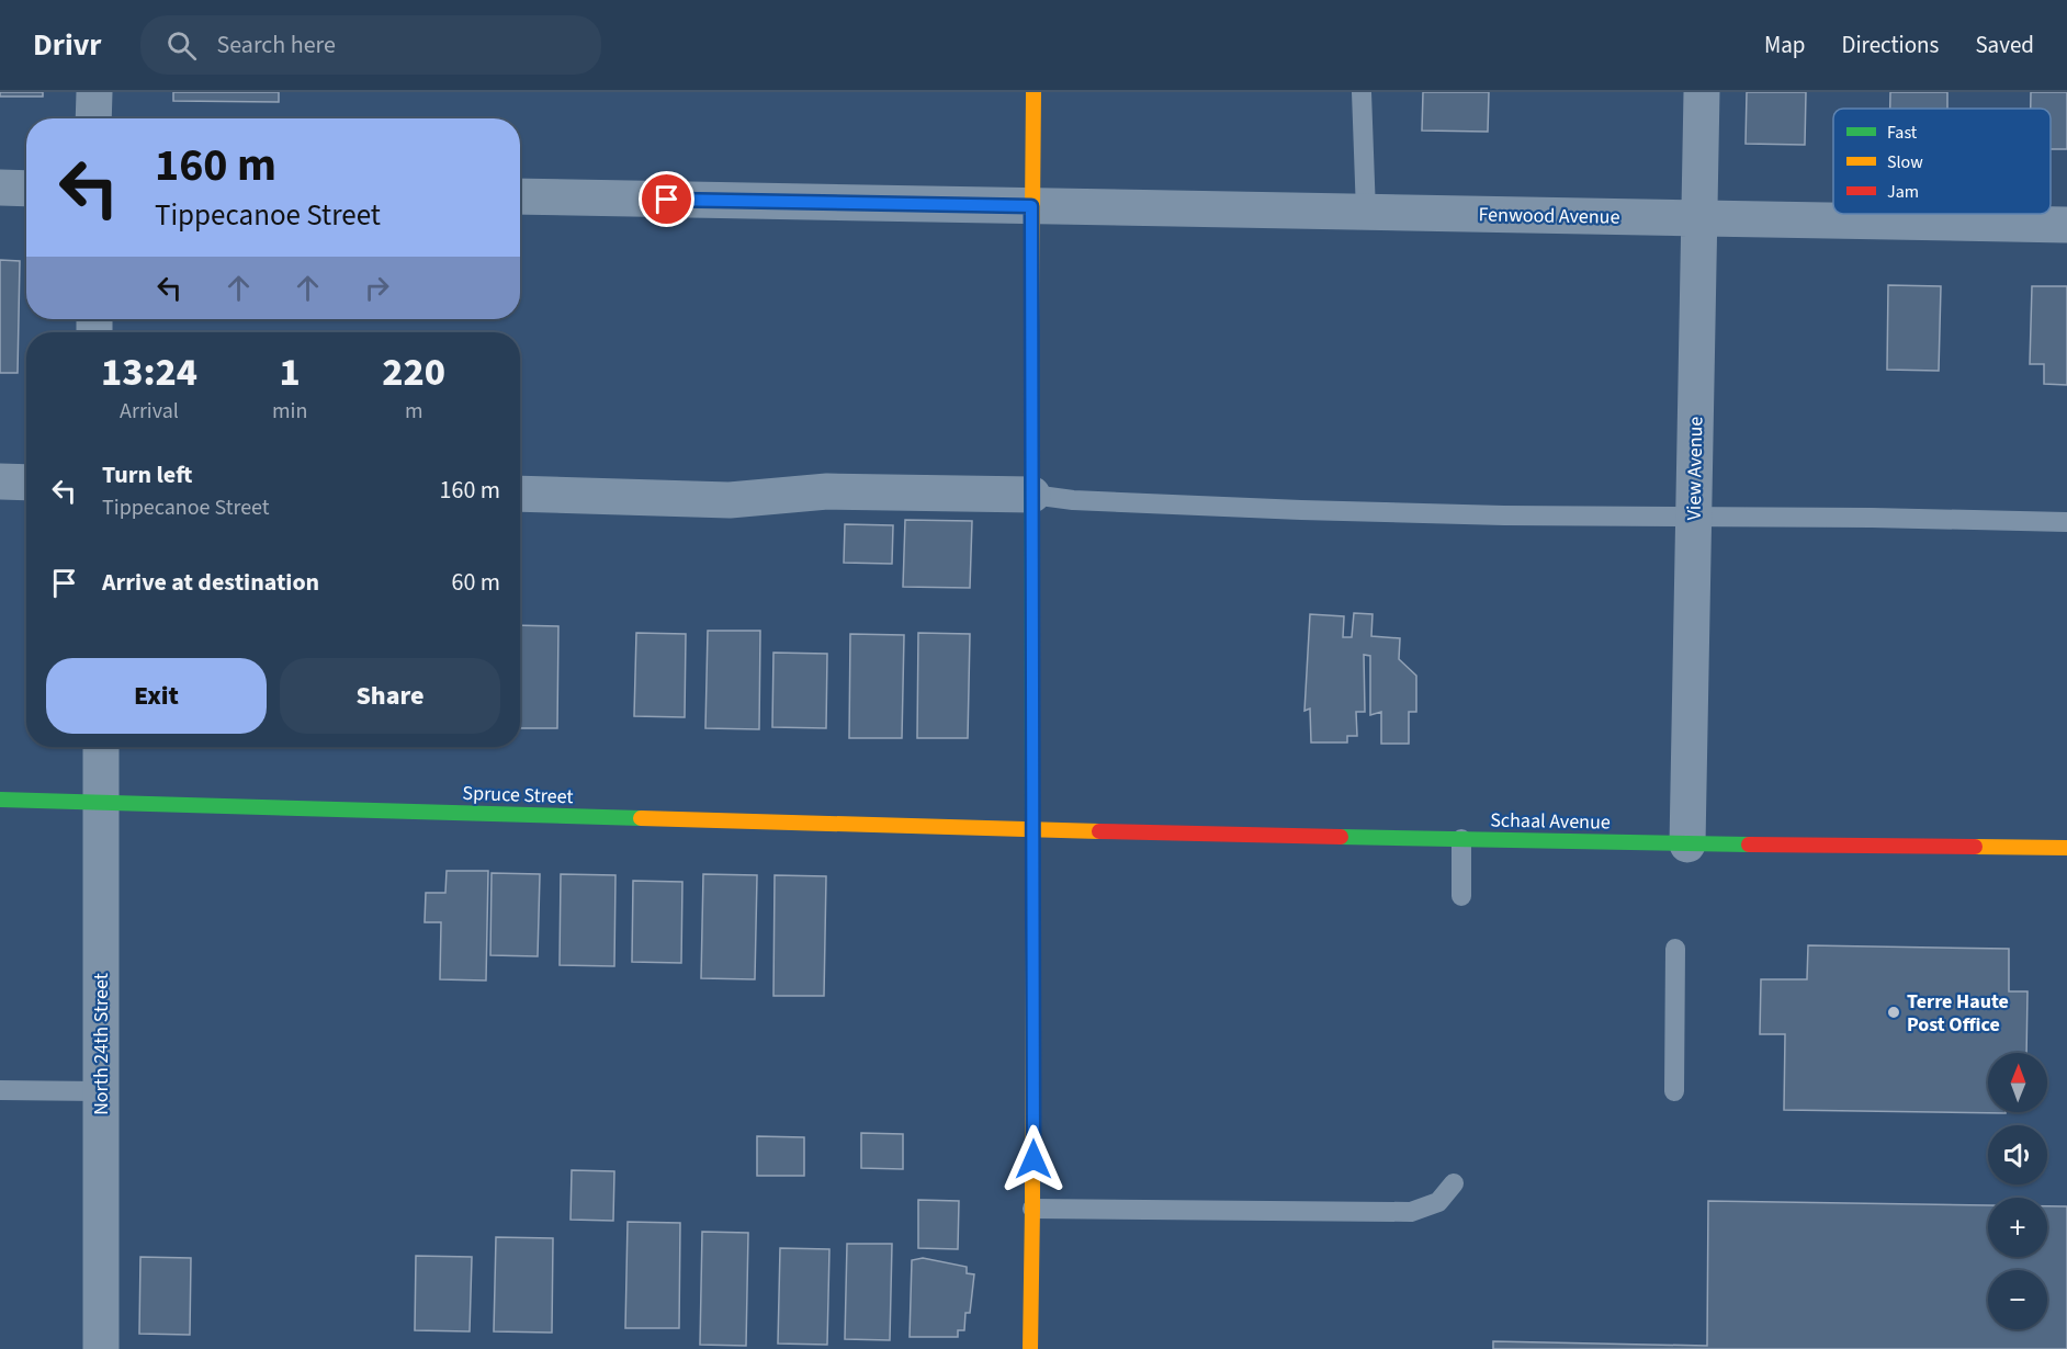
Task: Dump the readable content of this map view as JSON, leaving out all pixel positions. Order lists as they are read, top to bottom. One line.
{"streets":{"street":["Fenwood Avenue","View Avenue","Spruce Street","Schaal Avenue","North 24th Street"]},"crossings":[["Fenwood Avenue","View Avenue"],["View Avenue","Schaal Avenue"],["Spruce Street","Schaal Avenue"],["Spruce Street","North 24th Street"]],"places":["Terre Haute Post Office"],"legend":["Fast","Slow","Jam"],"north":"top","page":{"header":"Drivr","search":"Search here","nav":["Map","Directions","Saved"],"turn":["160 m","Tippecanoe Street"],"eta":["13:24","Arrival","1","min","220","m"],"list":[{"name":"Turn left","note":"Tippecanoe Street","value":"160 m"},{"name":"Arrive at destination","value":"60 m"}],"buttons":["Exit","Share"],"map_buttons":["+","−"]}}
